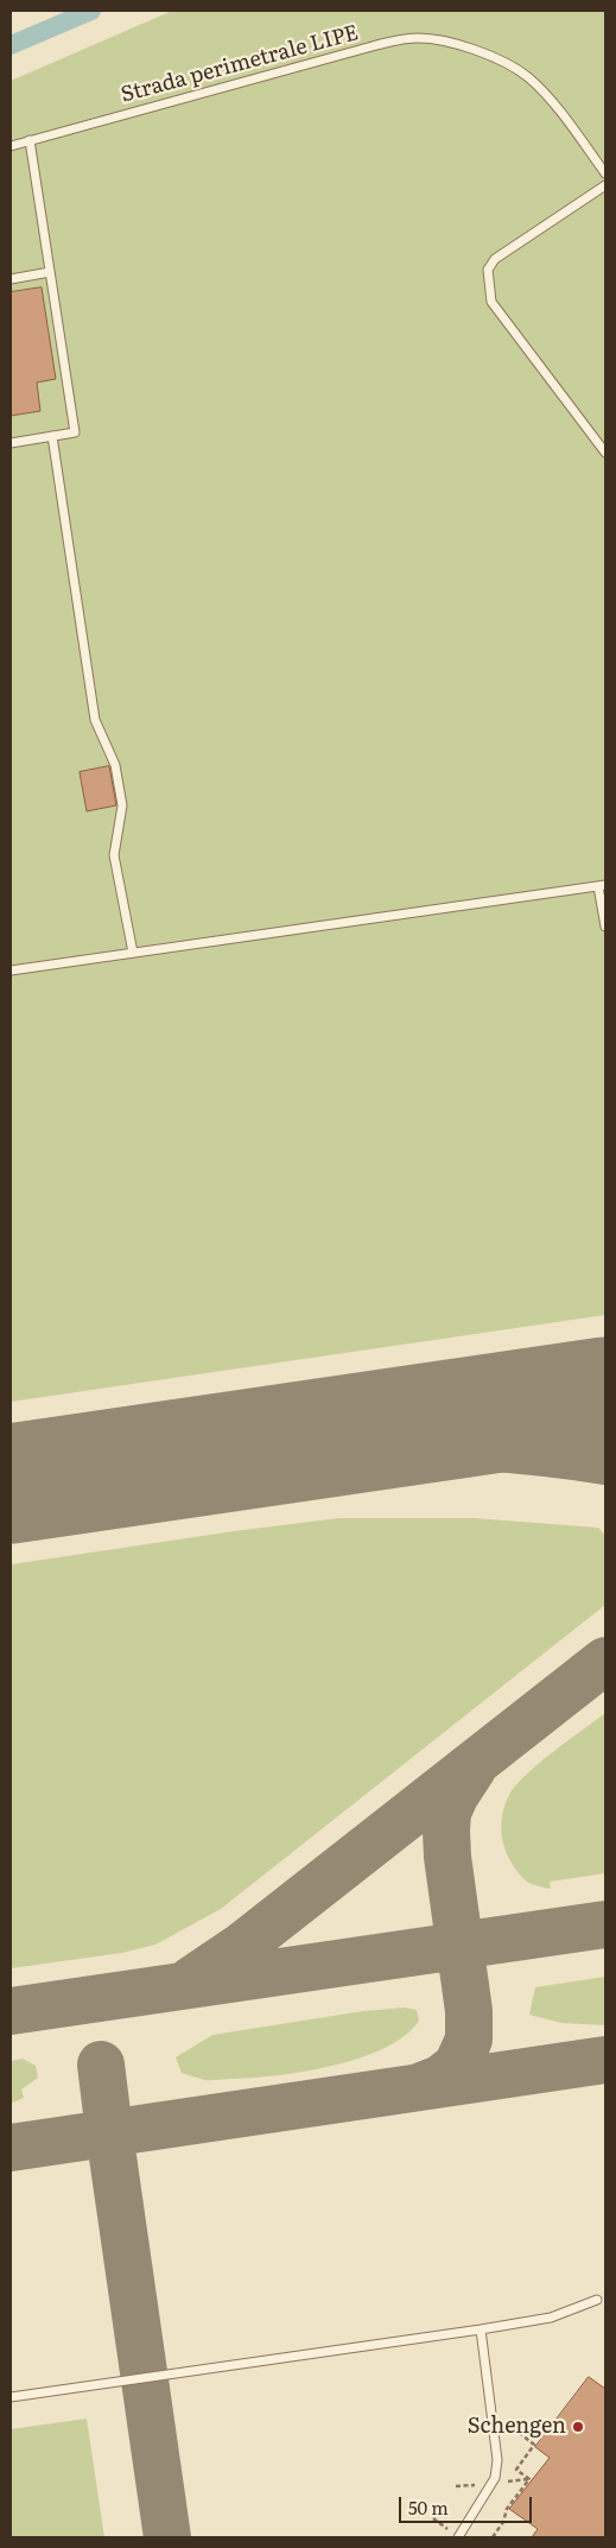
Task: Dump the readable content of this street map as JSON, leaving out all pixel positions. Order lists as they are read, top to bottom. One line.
{"streets":{"lane":["Strada perimetrale LIPE"]},"places":["Schengen"],"scale_bar":"50 m"}
